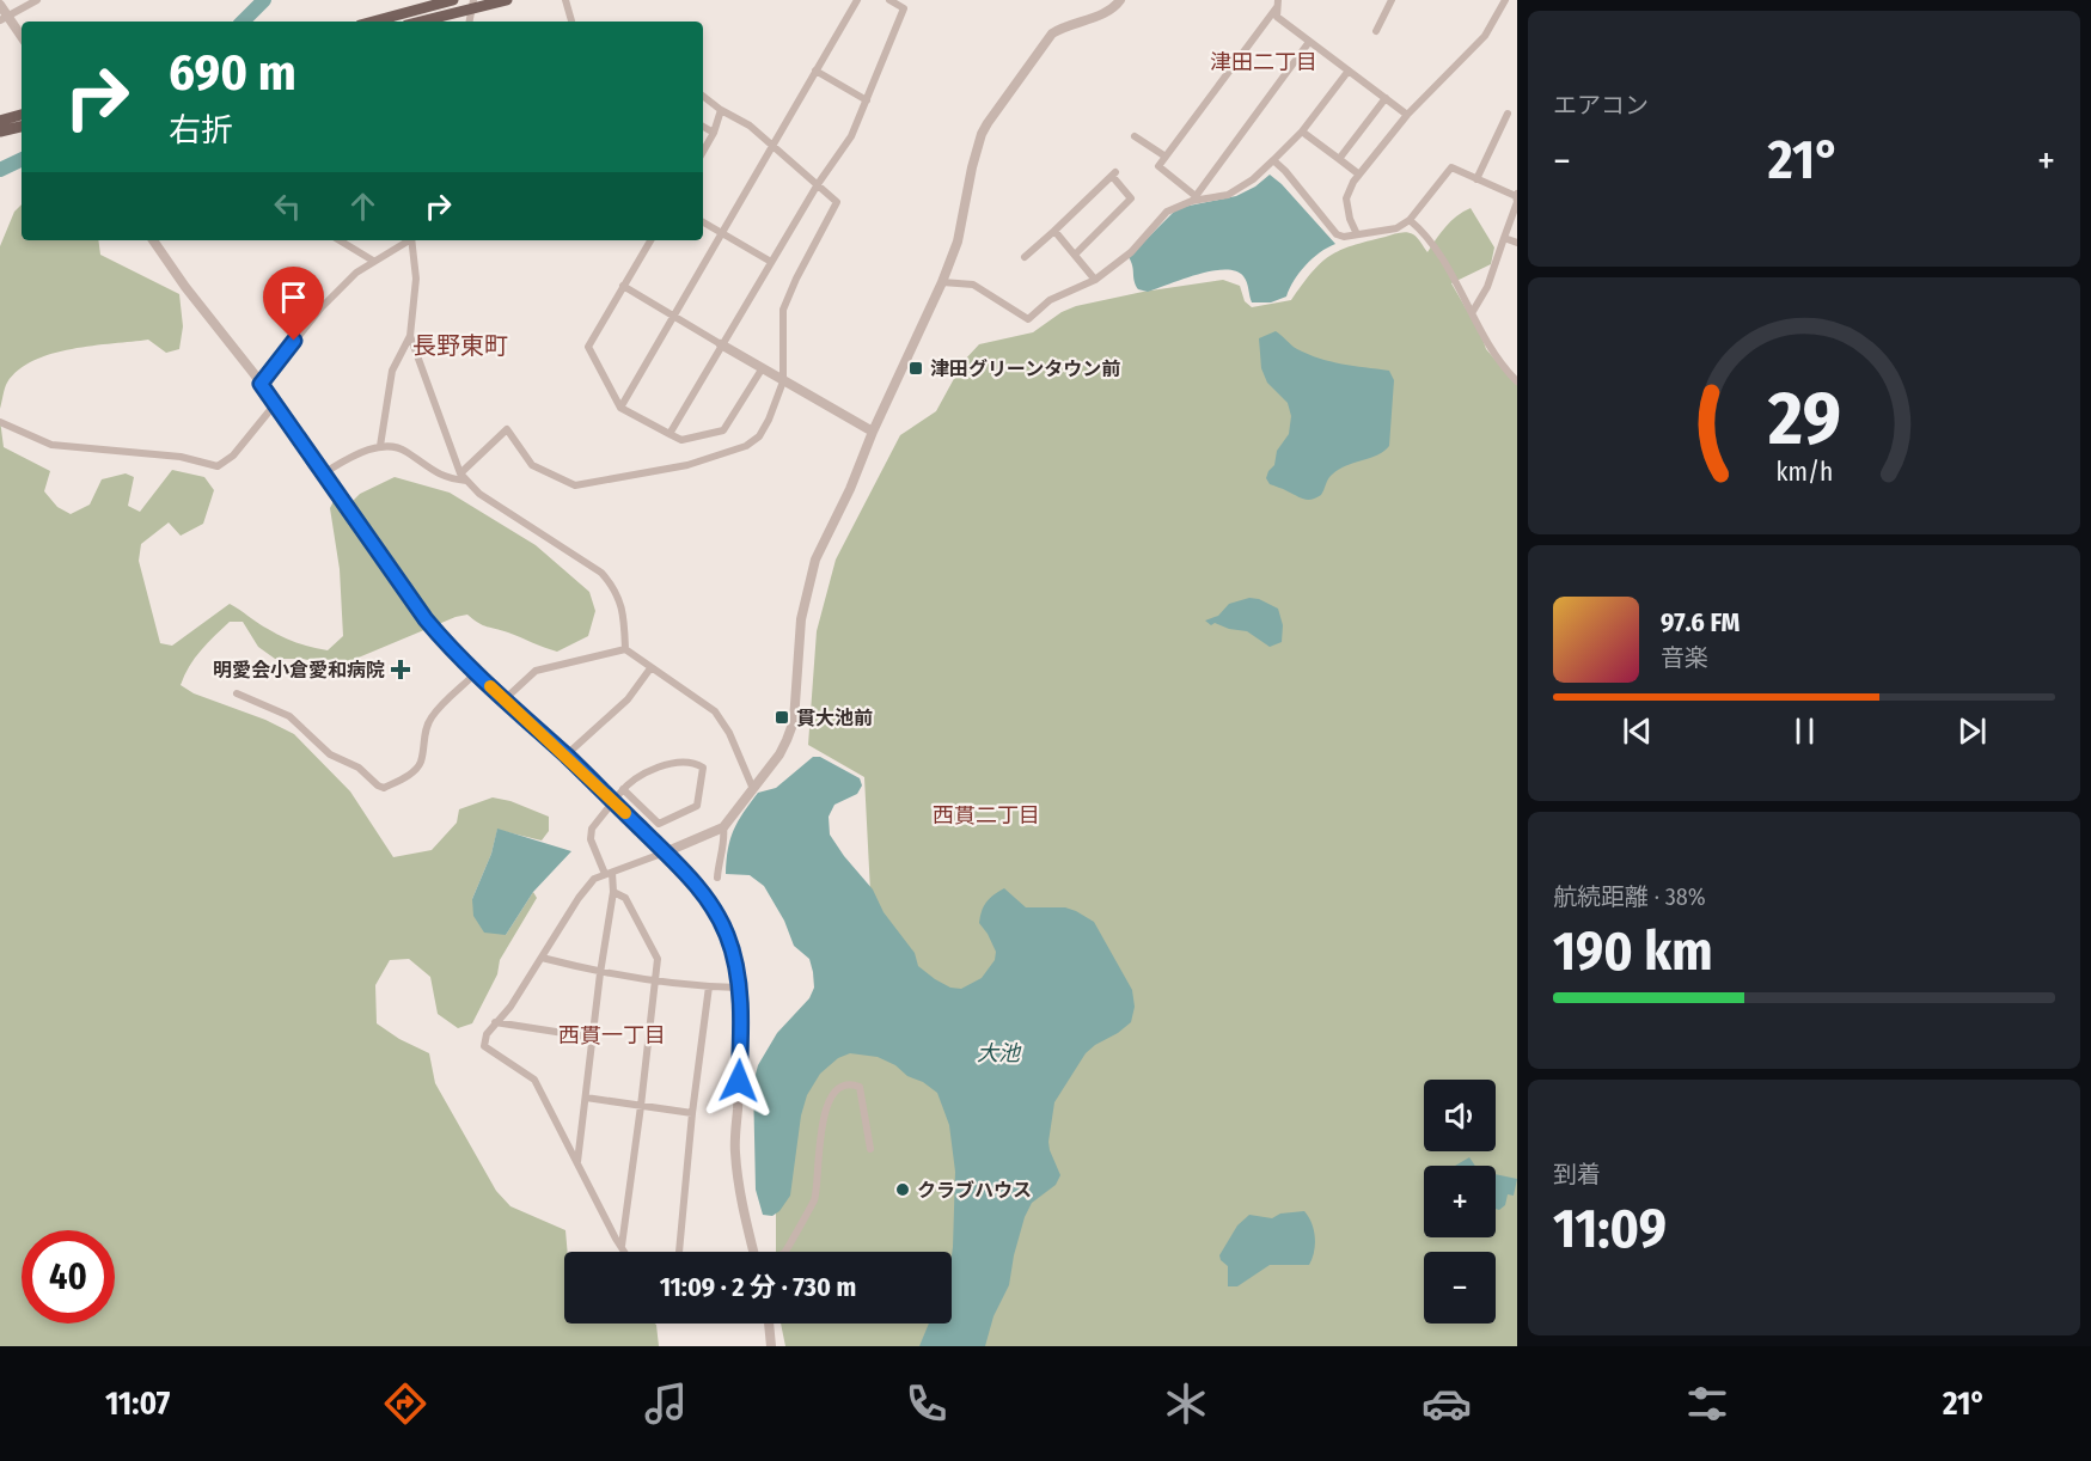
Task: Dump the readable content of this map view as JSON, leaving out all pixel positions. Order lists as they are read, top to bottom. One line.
{"districts":["津田二丁目","長野東町","西貫二丁目","西貫一丁目"],"water":["大池"],"places":{"transit":["津田グリーンタウン前","貫大池前"],"health":["明愛会小倉愛和病院"],"other":["クラブハウス"]},"page":{"tile":["エアコン",["航続距離 · 38%","190 km"],["到着","11:09"]],"turn":["690 m","右折"],"heat":["−","21°","+"],"song":["97.6 FM","音楽"],"map_buttons":["+","−"],"limit":"40","trip":"11:09 · 2 分 · 730 m","tabs":["11:07","21°"],"gauge":["29","km/h"]}}
